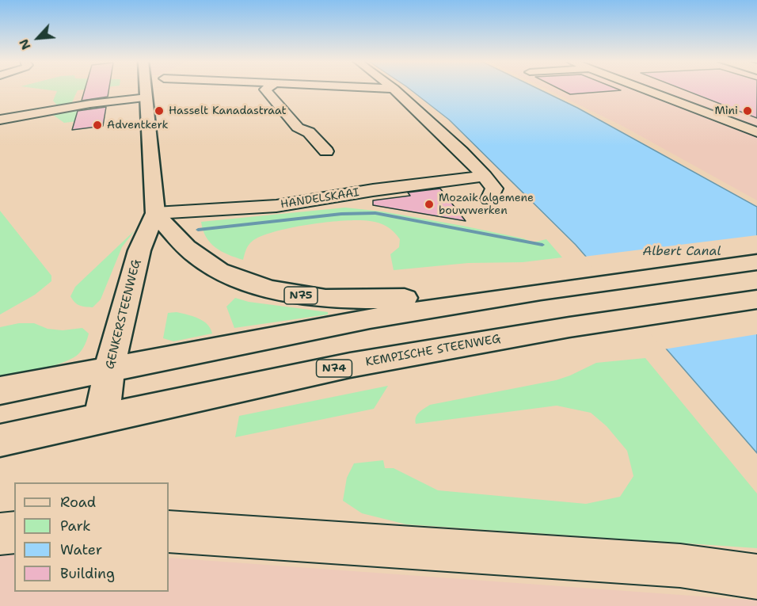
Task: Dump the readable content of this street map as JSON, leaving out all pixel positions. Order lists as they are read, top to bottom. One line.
{"streets":{"main road":["N75","GENKERSTEENWEG","KEMPISCHE STEENWEG","N74"],"street":["HANDELSKAAI"]},"crossings":[["HANDELSKAAI","N75"],["HANDELSKAAI","GENKERSTEENWEG"],["N75","GENKERSTEENWEG"],["GENKERSTEENWEG","KEMPISCHE STEENWEG"]],"water":["Albert Canal"],"places":["Hasselt Kanadastraat","Mini","Adventkerk","Mozaik algemene bouwwerken"],"legend":["Road","Park","Water","Building"],"north":"bottom left"}
